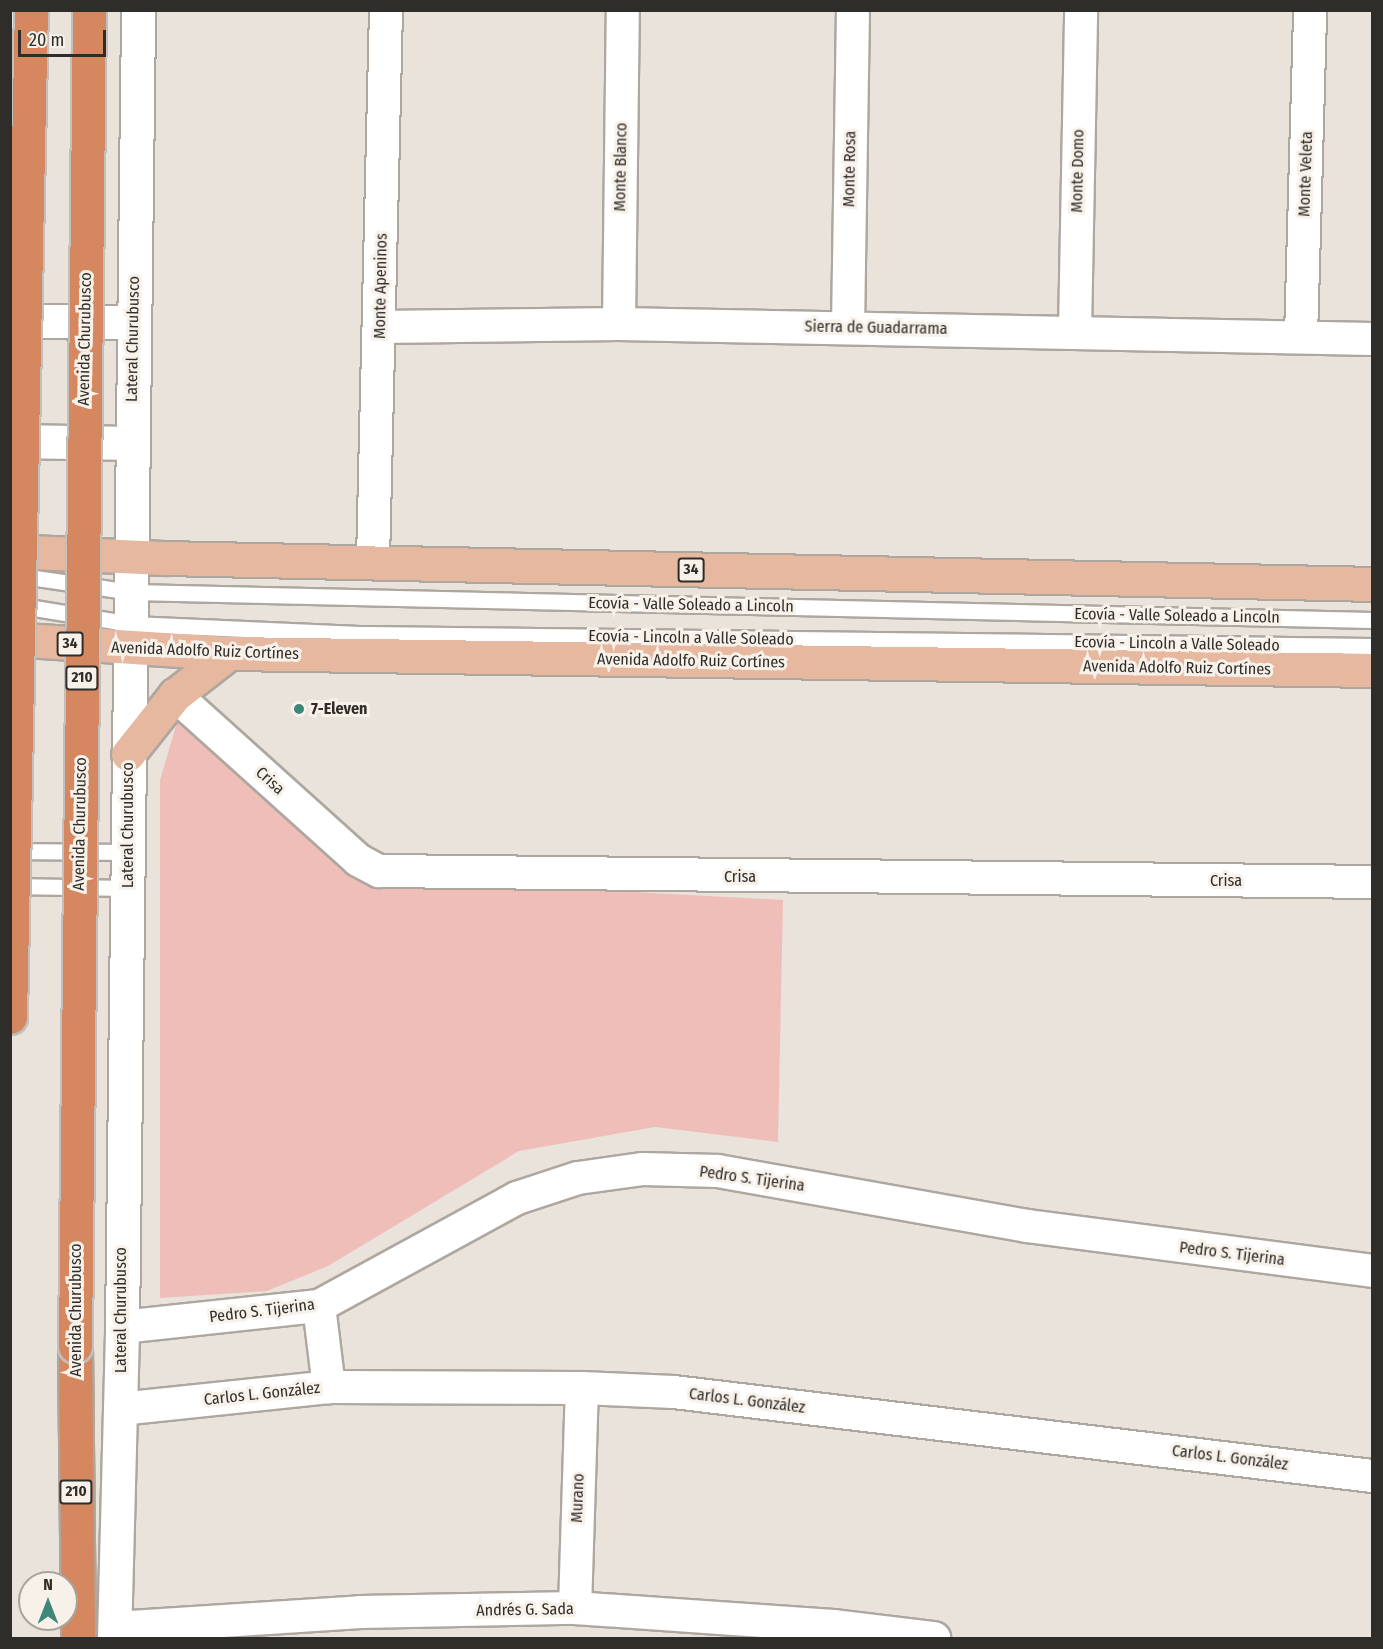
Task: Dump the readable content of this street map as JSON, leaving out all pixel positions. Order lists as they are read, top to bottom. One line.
{"streets":{"highway":["Avenida Churubusco","210"],"main road":["34","Avenida Adolfo Ruiz Cortínes"],"street":["Monte Blanco","Monte Rosa","Monte Domo","Monte Veleta","Monte Apeninos","Sierra de Guadarrama","Lateral Churubusco","Crisa","Pedro S. Tijerina","Carlos L. González","Murano","Andrés G. Sada"],"lane":["Ecovía - Valle Soleado a Lincoln","Ecovía - Lincoln a Valle Soleado"]},"crossings":[["Monte Blanco","Sierra de Guadarrama"],["Monte Rosa","Sierra de Guadarrama"],["Monte Domo","Sierra de Guadarrama"],["Monte Veleta","Sierra de Guadarrama"],["Monte Apeninos","Sierra de Guadarrama"],["Monte Apeninos","34"],["Lateral Churubusco","34"],["Lateral Churubusco","Ecovía - Valle Soleado a Lincoln"],["Lateral Churubusco","Ecovía - Lincoln a Valle Soleado"],["Lateral Churubusco","Avenida Adolfo Ruiz Cortínes"],["Lateral Churubusco","Pedro S. Tijerina"],["Lateral Churubusco","Carlos L. González"],["Lateral Churubusco","Andrés G. Sada"],["Ecovía - Lincoln a Valle Soleado","Avenida Adolfo Ruiz Cortínes"],["Carlos L. González","Murano"],["Murano","Andrés G. Sada"]],"places":["7-Eleven"],"scale_bar":"20 m","north":"top"}
